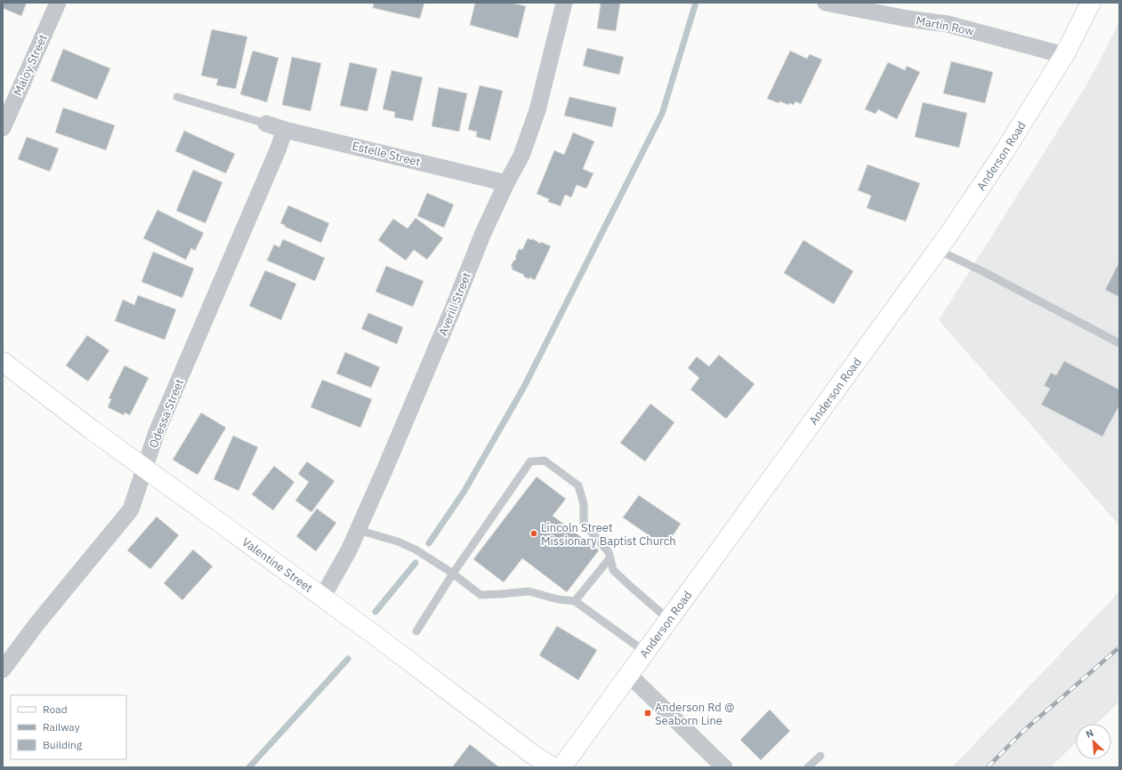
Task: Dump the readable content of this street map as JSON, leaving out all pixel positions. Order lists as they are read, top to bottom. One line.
{"streets":{"main road":["Anderson Road","Valentine Street"],"street":["Martin Row","Maloy Street","Estelle Street","Averill Street","Odessa Street"]},"crossings":[["Martin Row","Anderson Road"],["Estelle Street","Averill Street"],["Estelle Street","Odessa Street"],["Averill Street","Valentine Street"],["Odessa Street","Valentine Street"]],"places":{"other":["Lincoln Street Missionary Baptist Church"],"transit":["Anderson Rd @ Seaborn Line"]},"legend":["Road","Railway","Building"],"north":"top left"}
